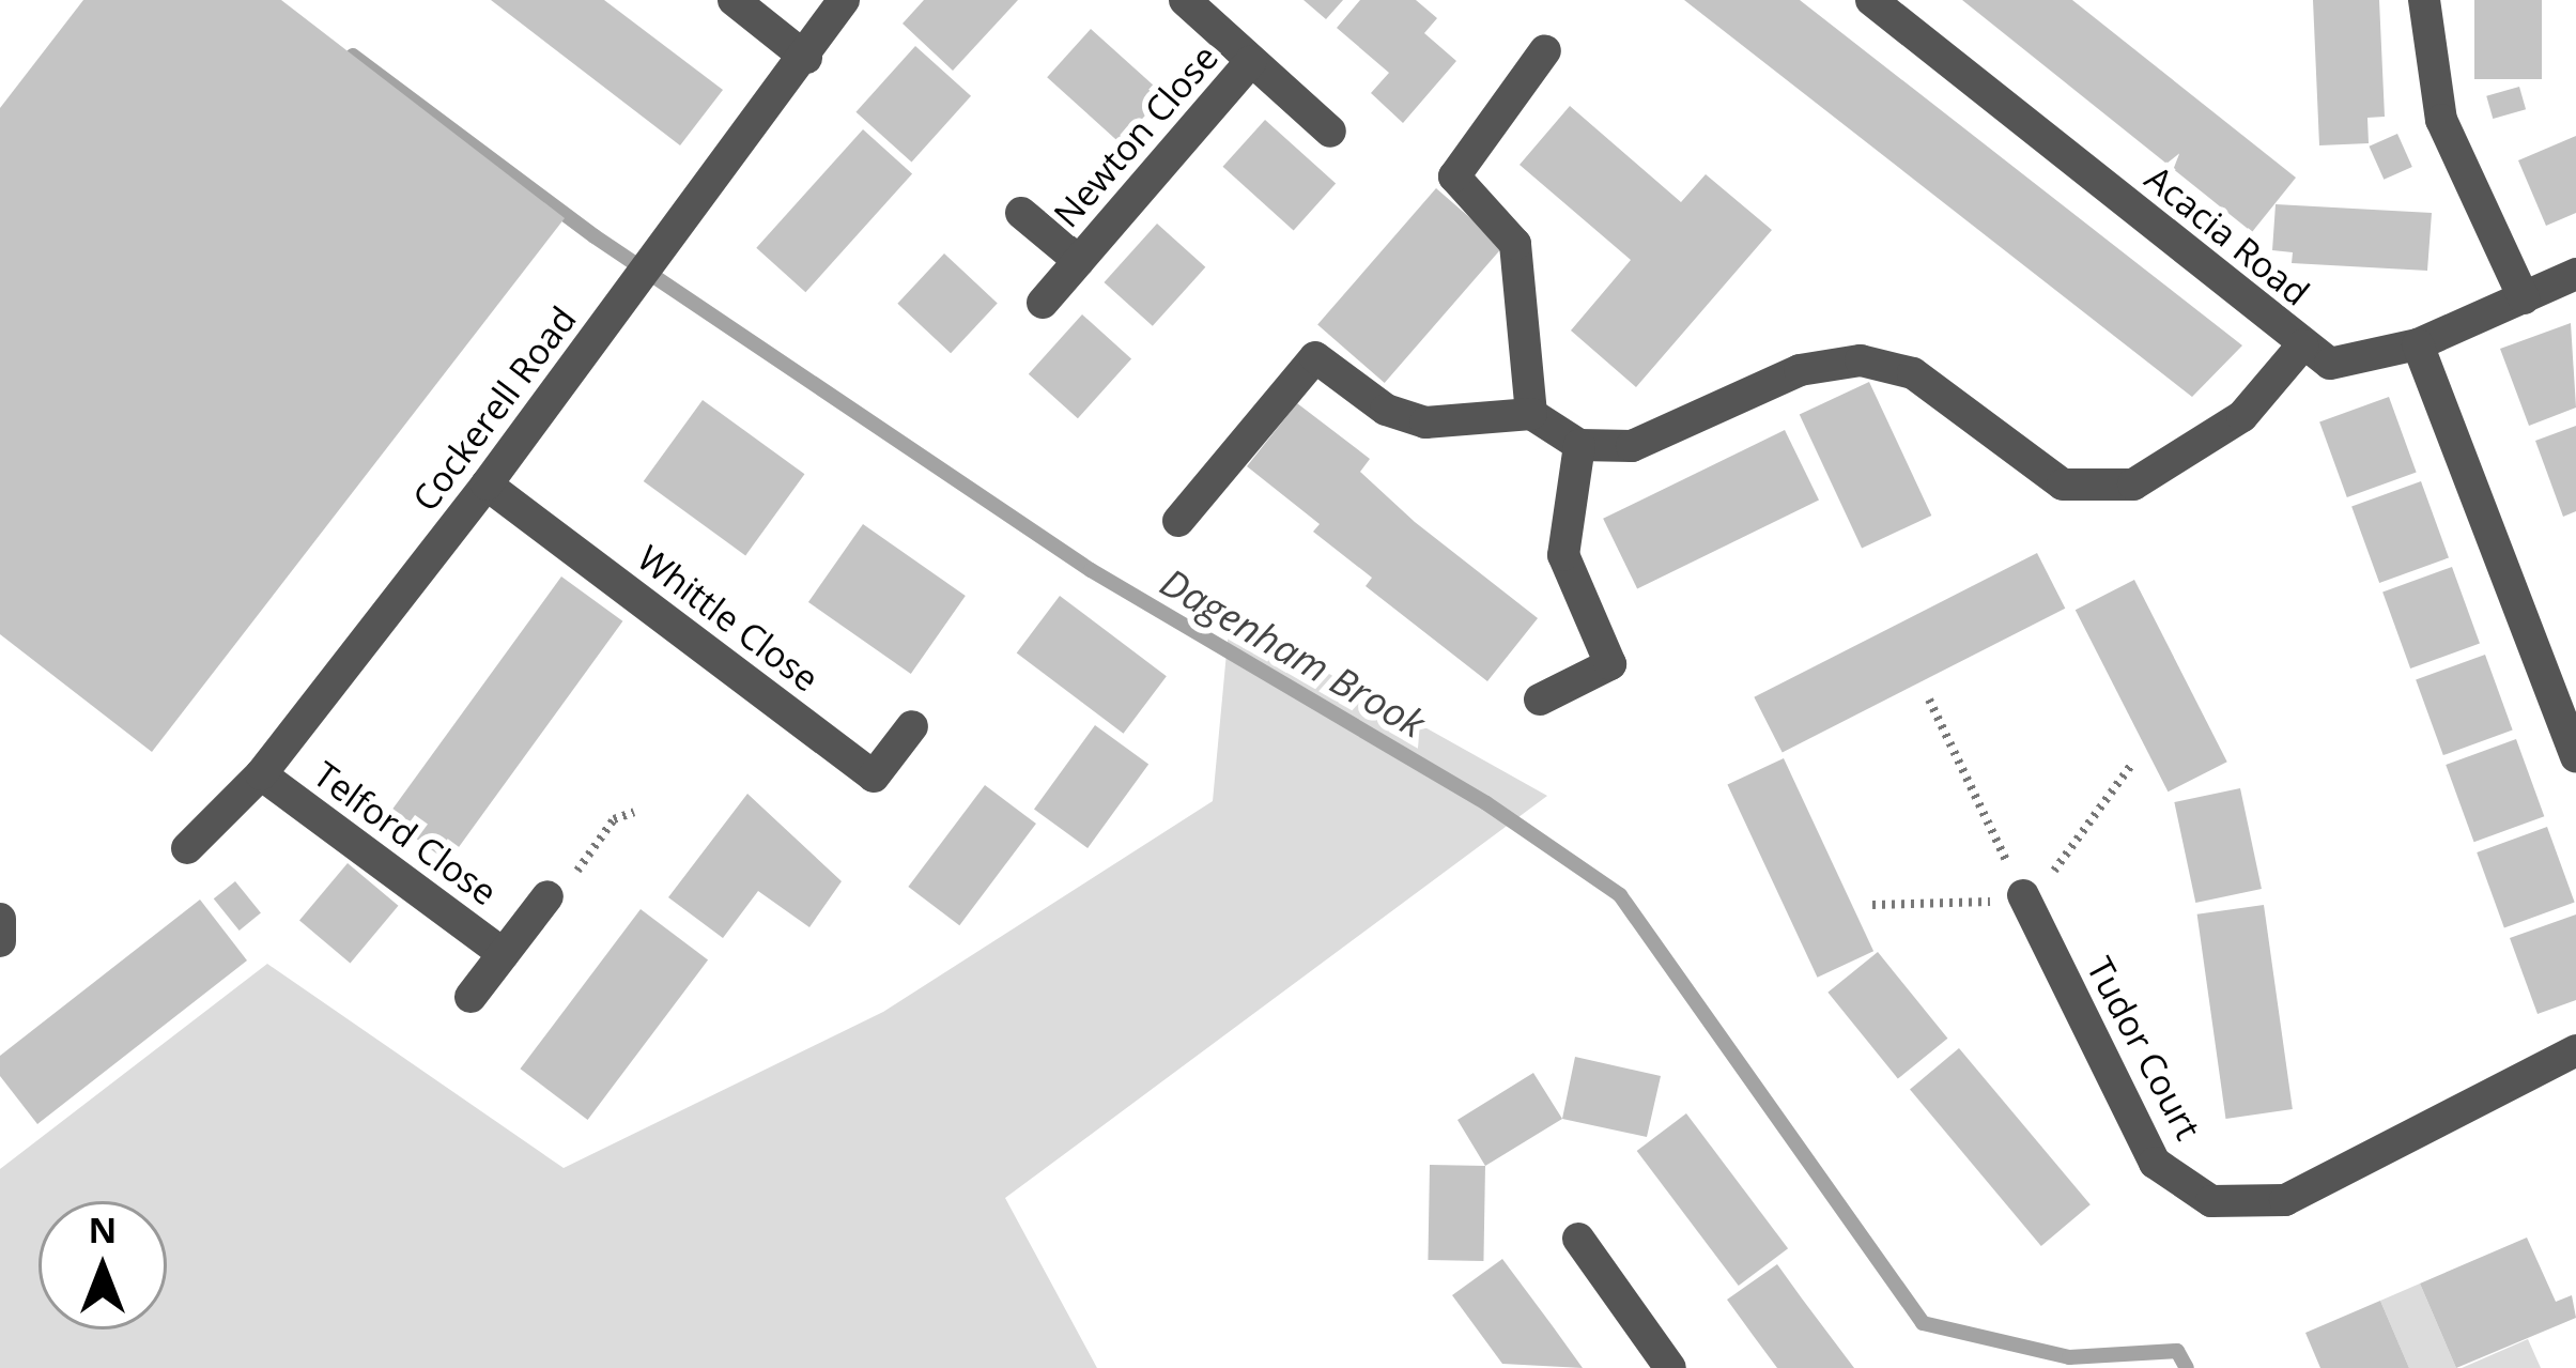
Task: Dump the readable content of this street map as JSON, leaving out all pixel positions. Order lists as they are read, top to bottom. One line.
{"streets":{"street":["Newton Close","Acacia Road","Cockerell Road","Whittle Close","Telford Close","Tudor Court"]},"crossings":[["Cockerell Road","Whittle Close"],["Cockerell Road","Telford Close"]],"water":["Dagenham Brook"],"north":"top"}
